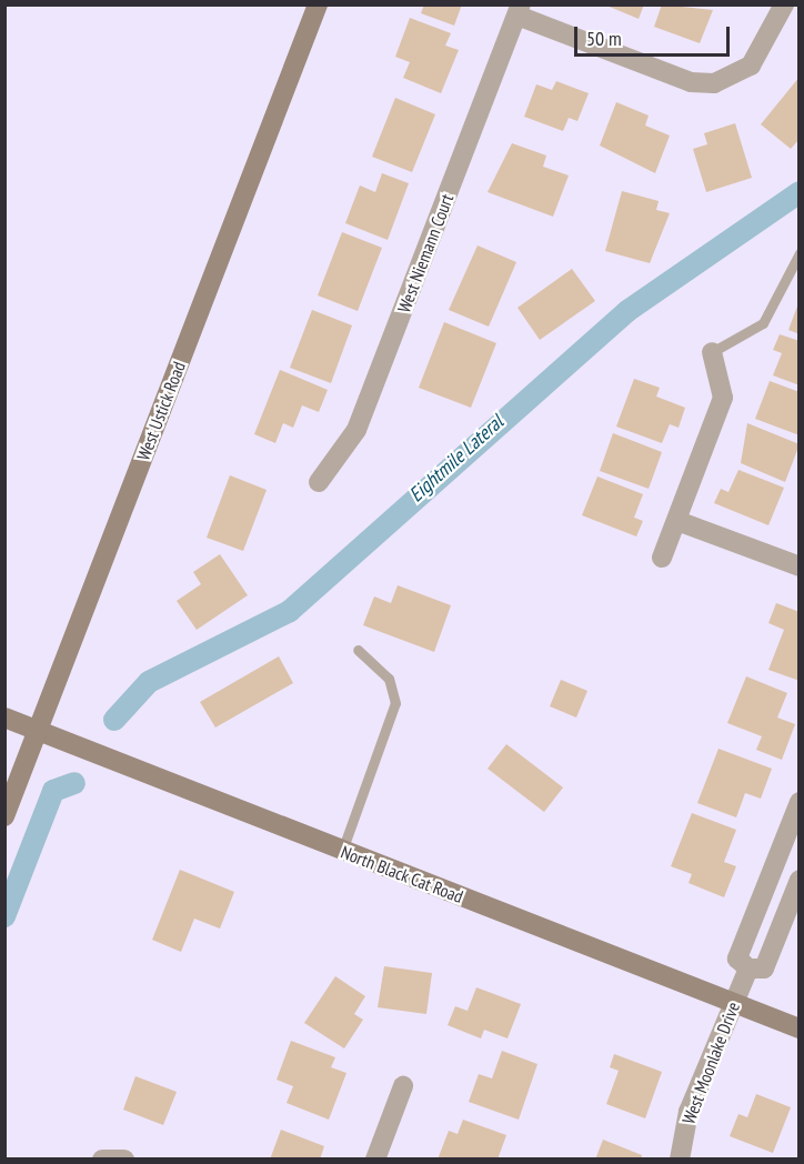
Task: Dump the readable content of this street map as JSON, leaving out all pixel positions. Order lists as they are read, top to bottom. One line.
{"streets":{"main road":["West Ustick Road","North Black Cat Road"],"street":["West Niemann Court","West Moonlake Drive"]},"crossings":[["West Ustick Road","North Black Cat Road"],["North Black Cat Road","West Moonlake Drive"]],"water":["Eightmile Lateral"],"scale_bar":"50 m"}
